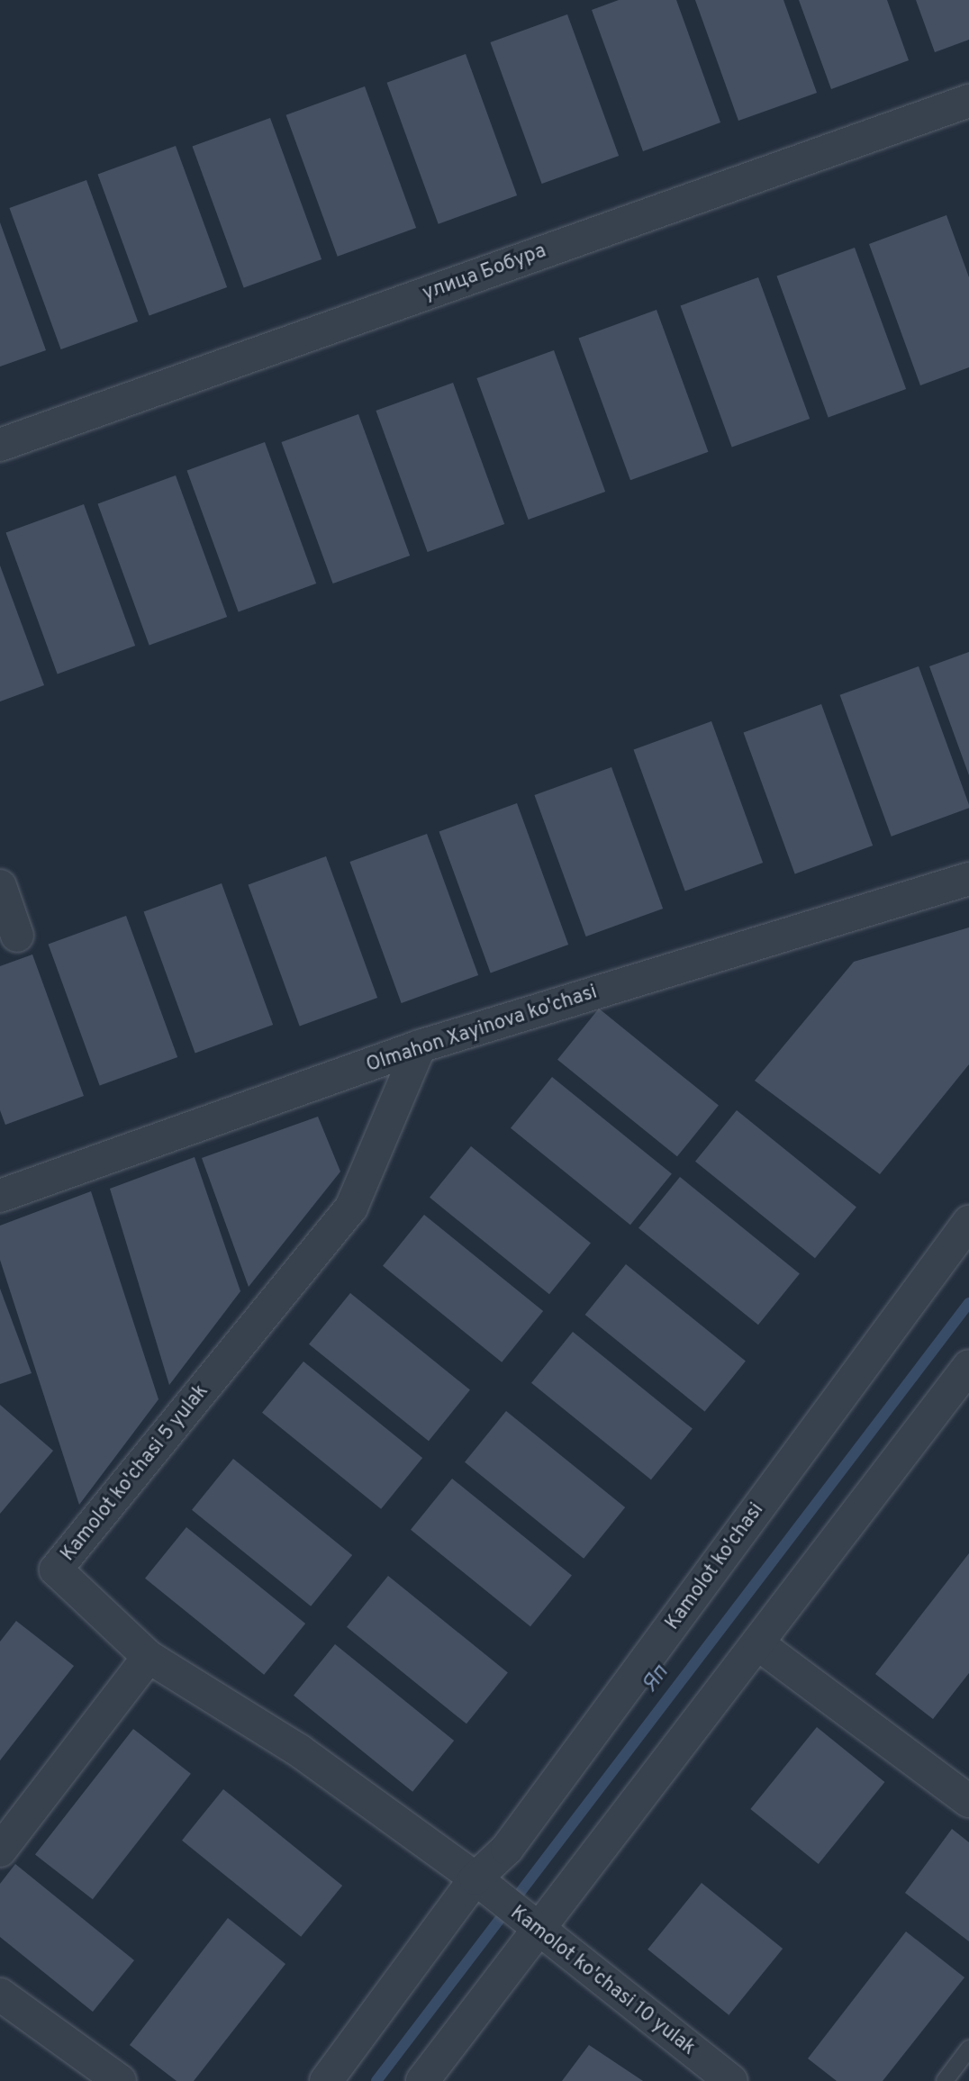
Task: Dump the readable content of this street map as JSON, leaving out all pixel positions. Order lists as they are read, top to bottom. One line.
{"streets":{"street":["улица Бобура","Olmahon Xayinova ko'chasi","Kamolot ko'chasi 5 yulak","Kamolot ko'chasi","Kamolot ko'chasi 10 yulak"]},"crossings":[["Olmahon Xayinova ko'chasi","Kamolot ko'chasi 5 yulak"],["Kamolot ko'chasi 5 yulak","Kamolot ko'chasi"],["Kamolot ko'chasi 5 yulak","Kamolot ko'chasi 10 yulak"],["Kamolot ko'chasi","Kamolot ko'chasi 10 yulak"]],"water":["Яп"]}
